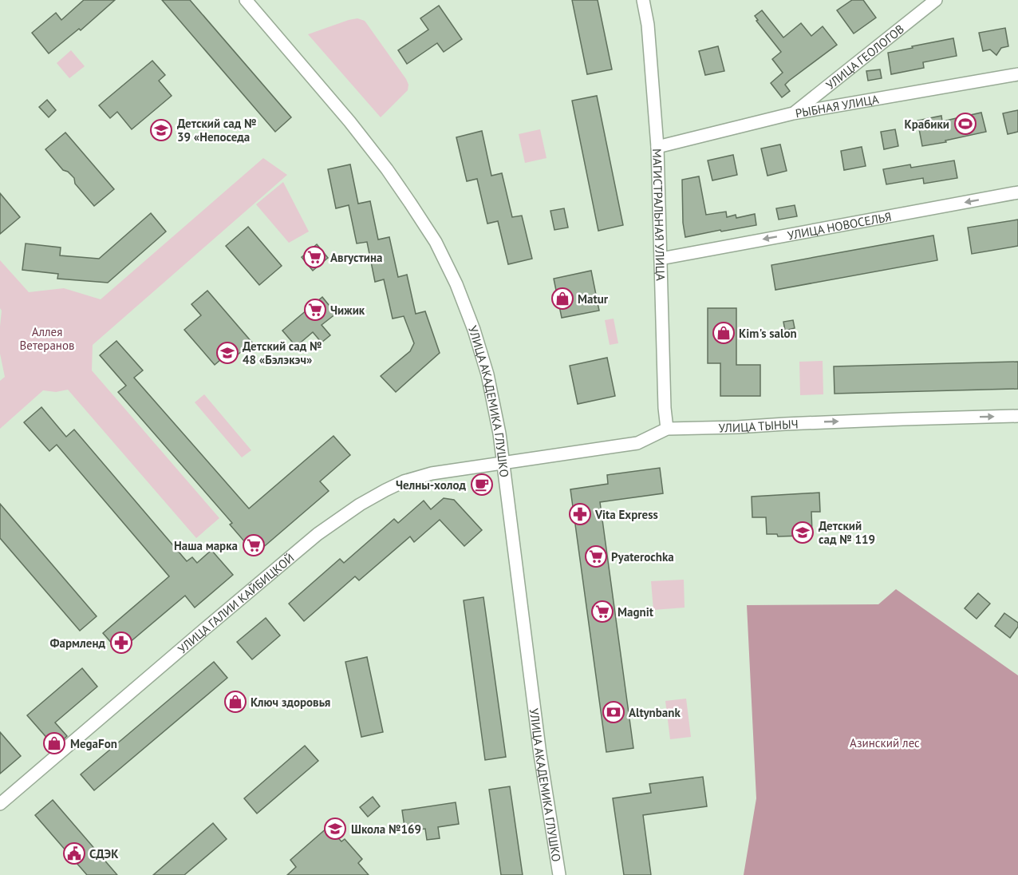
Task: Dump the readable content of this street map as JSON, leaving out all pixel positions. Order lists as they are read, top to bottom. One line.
{"streets":{"street":["УЛИЦА ГЕОЛОГОВ","РЫБНАЯ УЛИЦА","МАГИСТРАЛЬНАЯ УЛИЦА","УЛИЦА НОВОСЕЛЬЯ","УЛИЦА АКАДЕМИКА ГЛУШКО","УЛИЦА ТЫНЫЧ","УЛИЦА ГАЛИИ КАЙБИЦКОЙ"]},"crossings":[["УЛИЦА ГЕОЛОГОВ","РЫБНАЯ УЛИЦА"],["РЫБНАЯ УЛИЦА","МАГИСТРАЛЬНАЯ УЛИЦА"],["МАГИСТРАЛЬНАЯ УЛИЦА","УЛИЦА НОВОСЕЛЬЯ"],["МАГИСТРАЛЬНАЯ УЛИЦА","УЛИЦА ТЫНЫЧ"],["УЛИЦА АКАДЕМИКА ГЛУШКО","УЛИЦА ТЫНЫЧ"],["УЛИЦА АКАДЕМИКА ГЛУШКО","УЛИЦА ГАЛИИ КАЙБИЦКОЙ"],["УЛИЦА ТЫНЫЧ","УЛИЦА ГАЛИИ КАЙБИЦКОЙ"]],"one_way":["УЛИЦА НОВОСЕЛЬЯ","УЛИЦА ТЫНЫЧ"],"parks":["Аллея Ветеранов","Азинский лес"],"places":{"sports":["Крабики"],"school or university":["Детский сад № 39 «Непоседа","Детский сад № 48 «Бэлэкэч»","Детский сад № 119","Школа №169"],"supermarket":["Августина","Чижик","Наша марка","Pyaterochka","Magnit"],"shop":["Matur","Kim's salon","Ключ здоровья","MegaFon"],"cafe":["Челны-холод"],"pharmacy":["Vita Express","Фармленд"],"bank":["Altynbank"],"public building":["СДЭК"]}}
